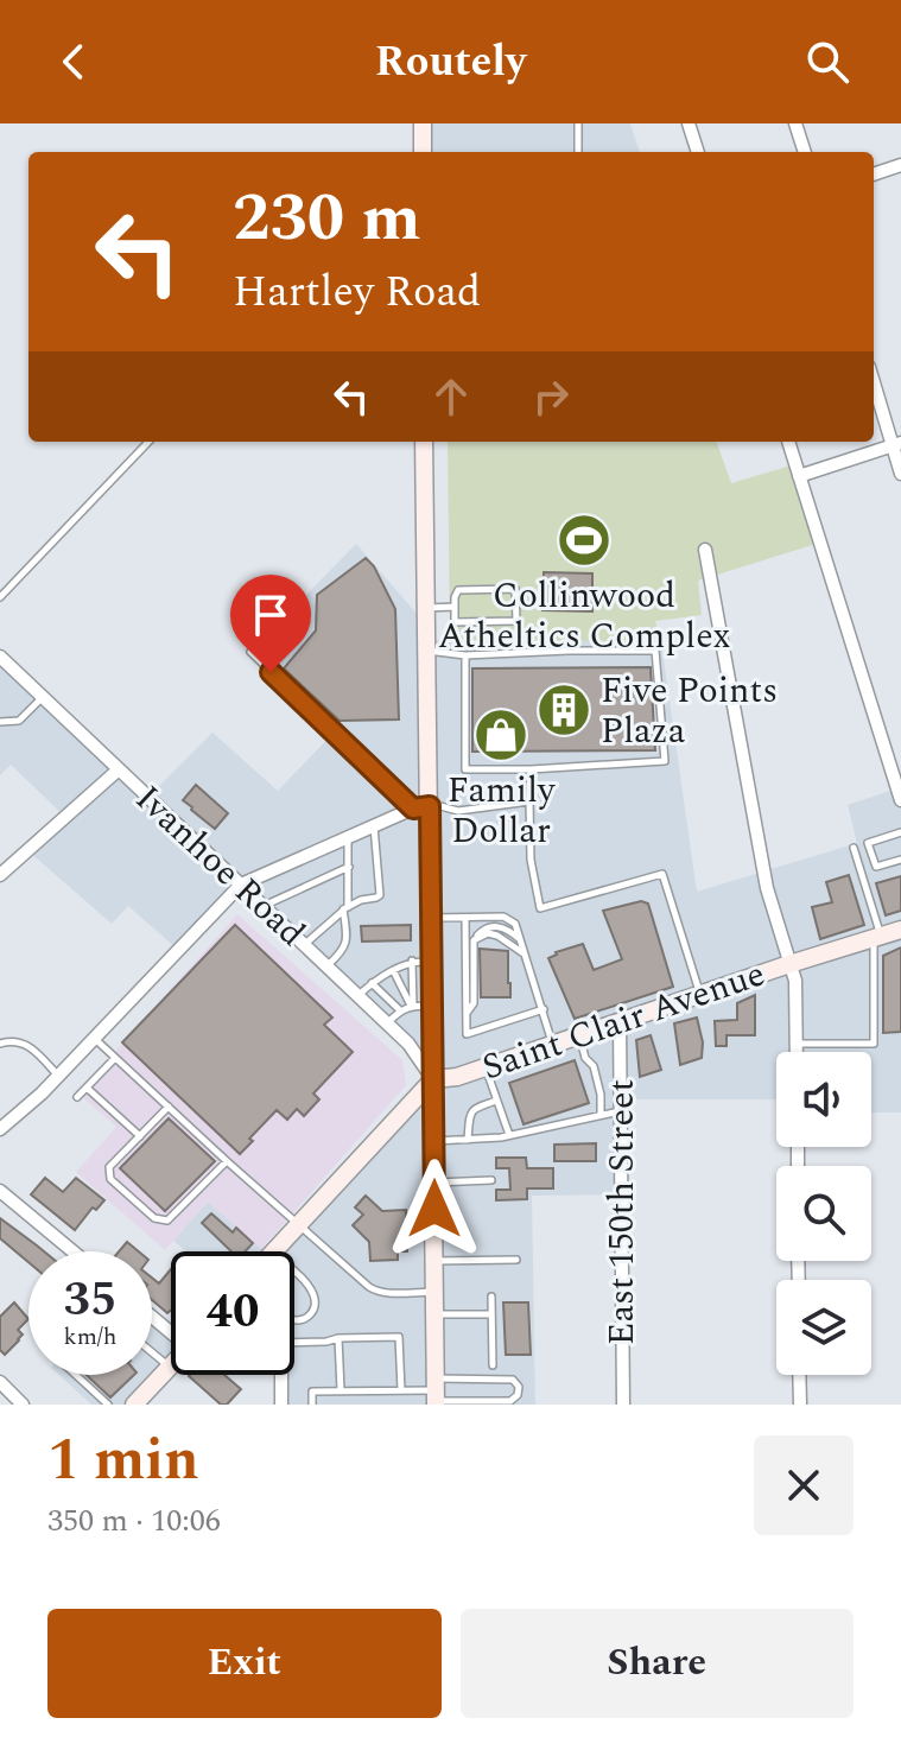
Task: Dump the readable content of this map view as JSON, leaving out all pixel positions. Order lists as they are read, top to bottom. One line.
{"streets":{"street":["Ivanhoe Road","Saint Clair Avenue","East 150th Street"]},"crossings":[["Ivanhoe Road","Saint Clair Avenue"],["Saint Clair Avenue","East 150th Street"]],"places":{"sports":["Collinwood Atheltics Complex"],"building":["Five Points Plaza"],"shop":["Family Dollar"]},"page":{"header":"Routely","turn":["230 m","Hartley Road"],"speed":"35 km/h","limit":"40","heading":["1 min","350 m · 10:06"],"buttons":["Exit","Share"]}}
